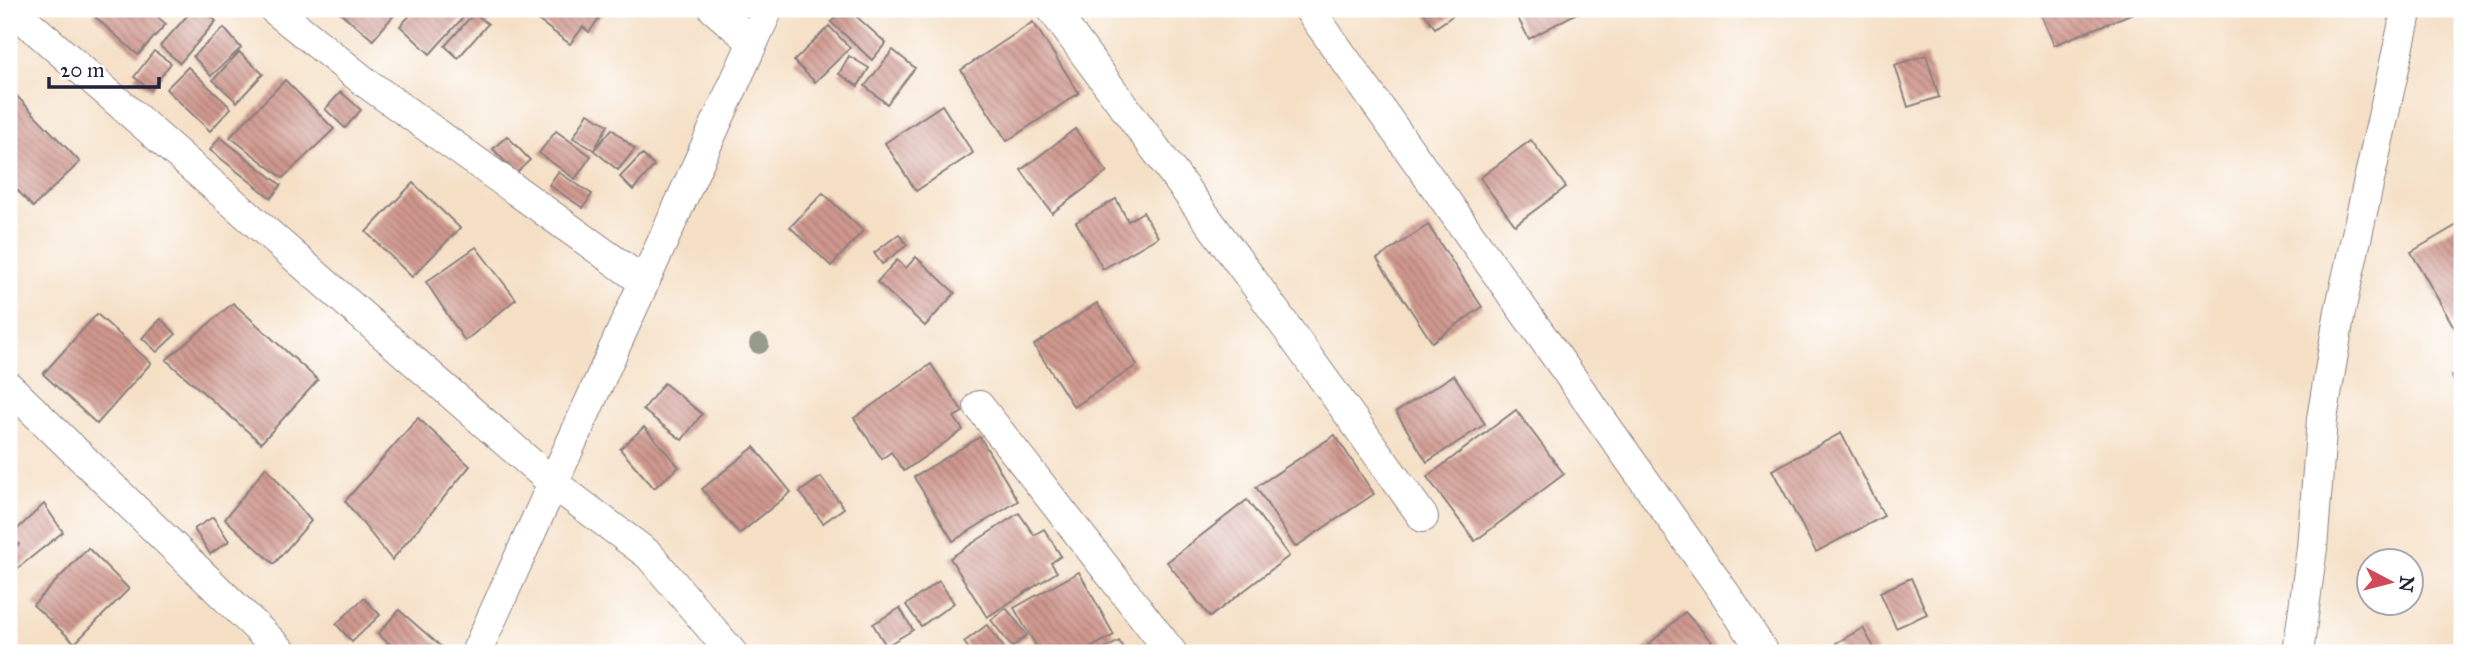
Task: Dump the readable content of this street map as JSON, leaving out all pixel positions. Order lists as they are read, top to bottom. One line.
{"scale_bar":"20 m","north":"right"}
